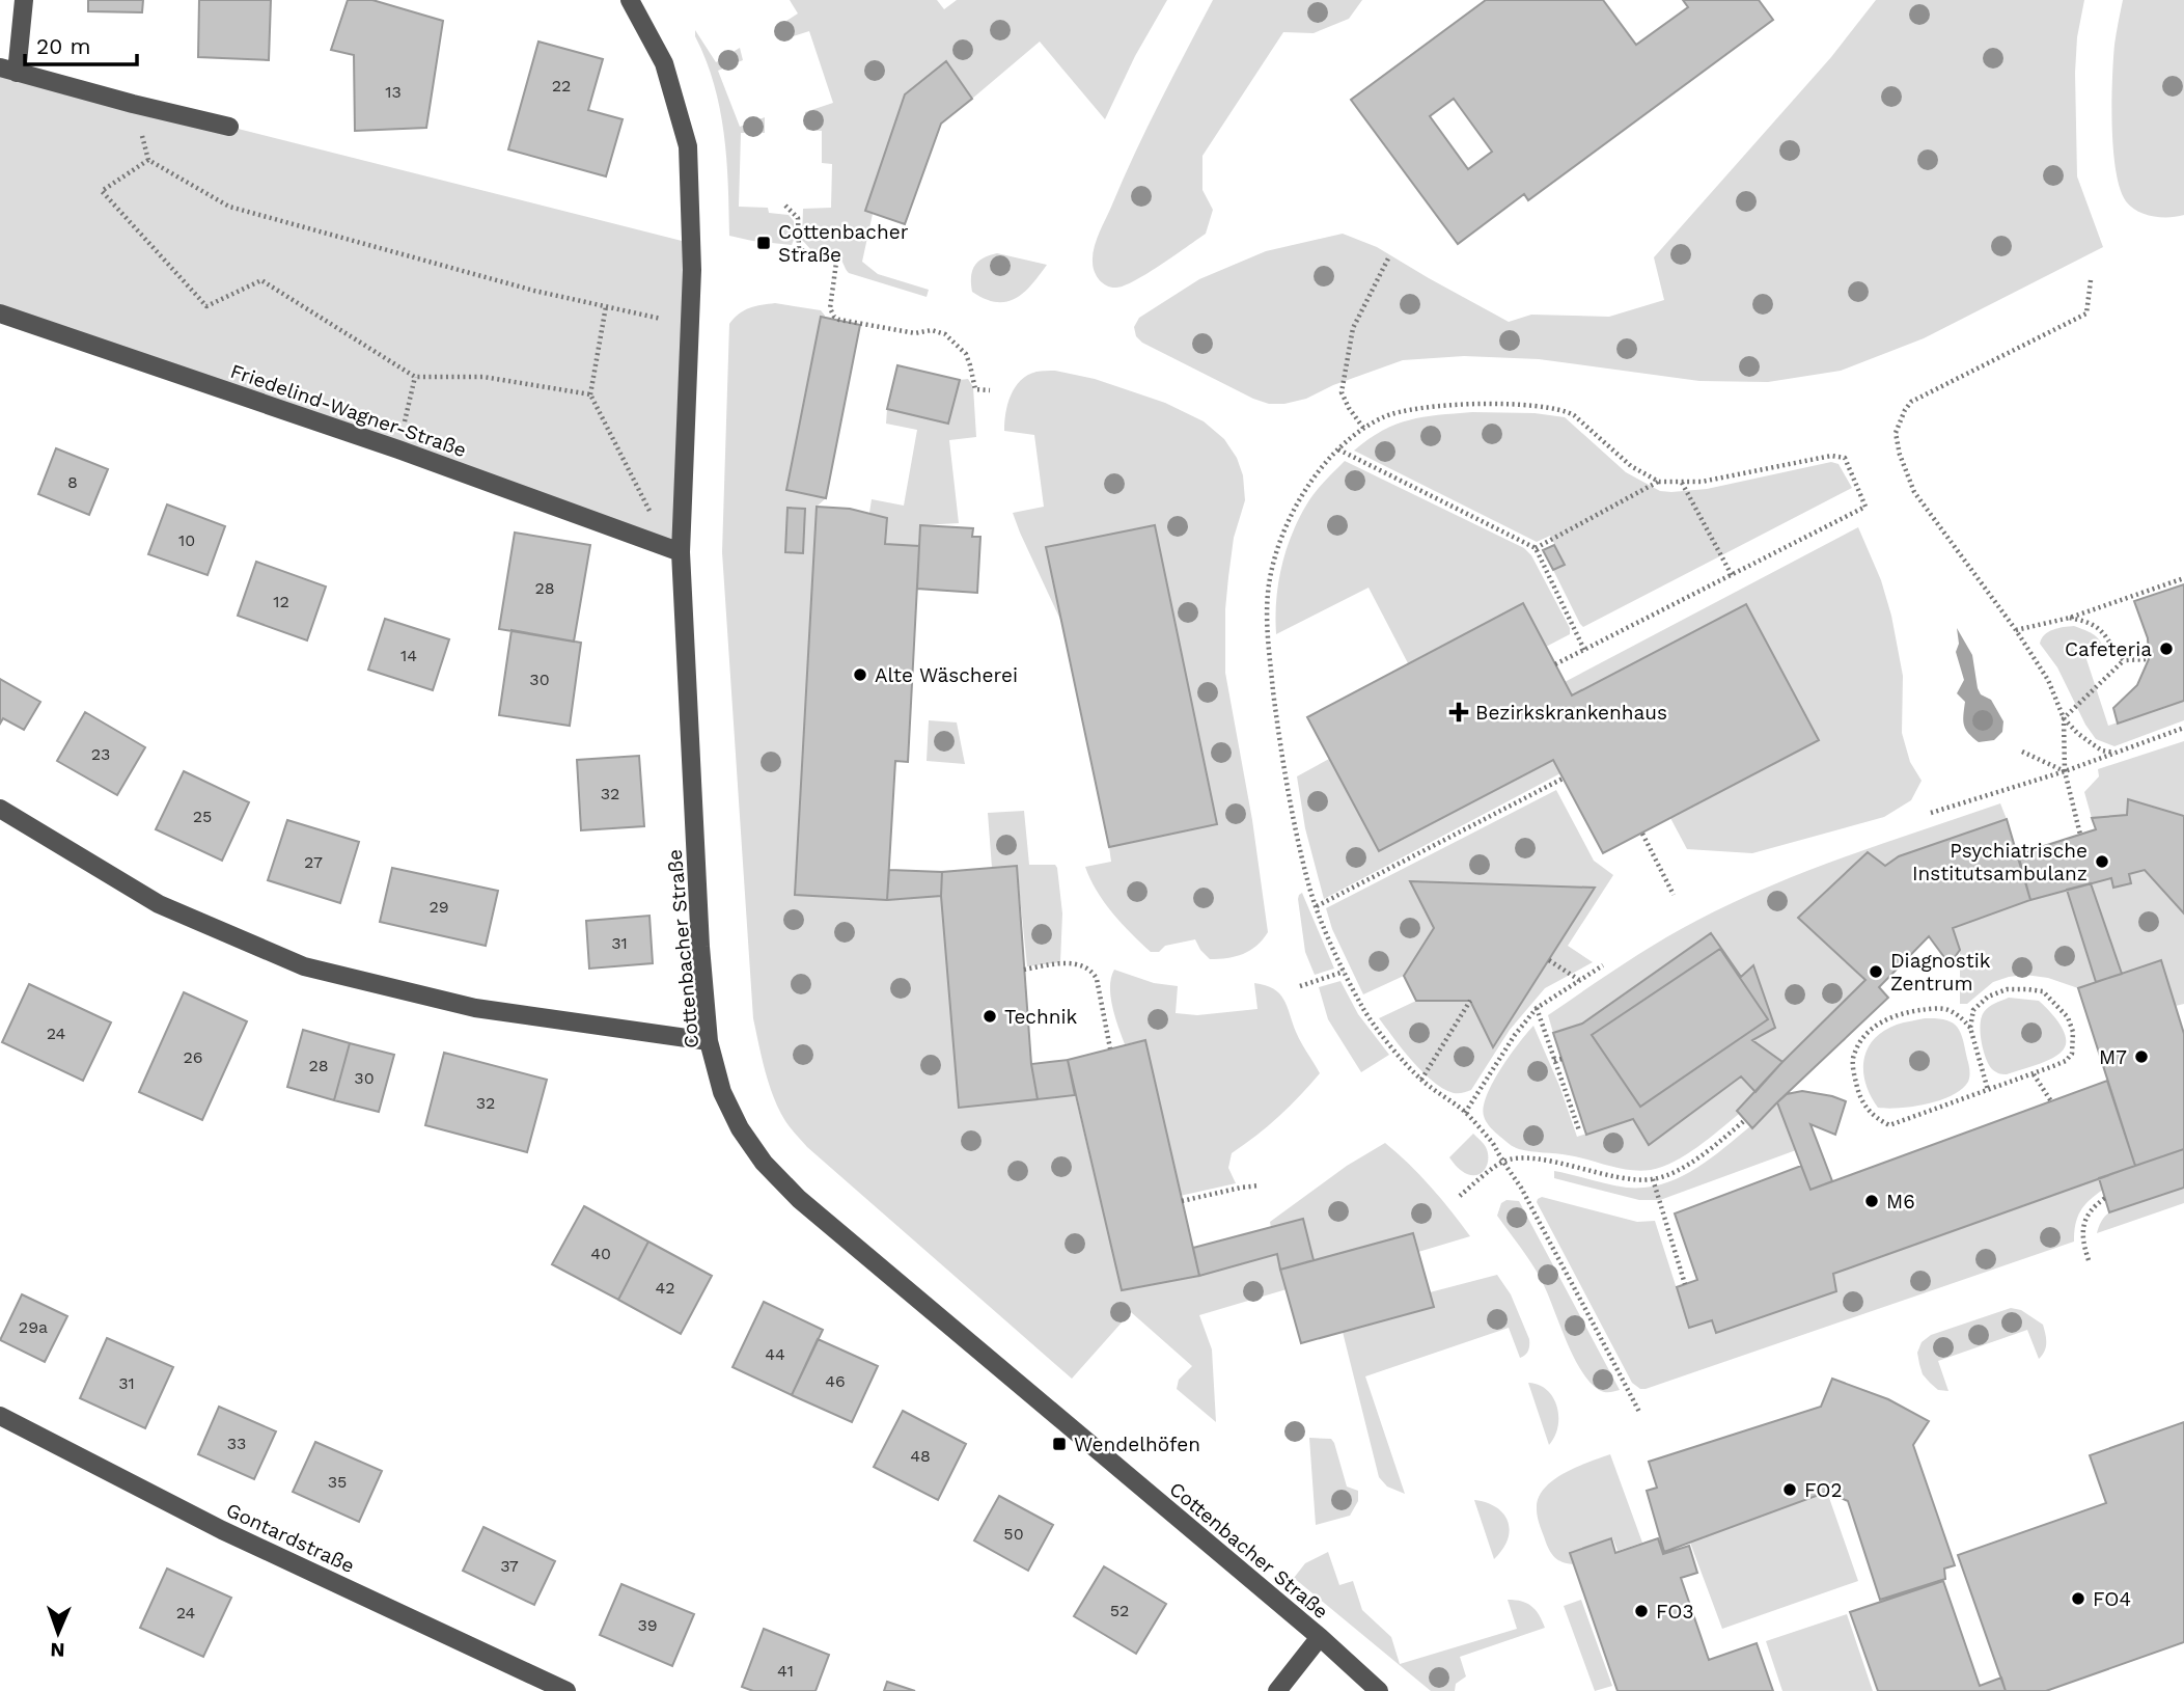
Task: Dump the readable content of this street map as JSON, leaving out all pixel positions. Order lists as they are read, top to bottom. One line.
{"streets":{"street":["Friedelind-Wagner-Straße","Cottenbacher Straße","Gontardstraße"]},"crossings":[["Friedelind-Wagner-Straße","Cottenbacher Straße"]],"places":{"transit":["Cottenbacher Straße","Wendelhöfen"],"other":["Cafeteria","Alte Wäscherei","Psychiatrische Institutsambulanz","Diagnostik Zentrum","Technik","M7","M6","FO2","FO4","FO3"],"health":["Bezirkskrankenhaus"]},"house_numbers":["22","13","8","10","28","12","14","30","23","32","25","27","29","31","24","26","28","30","32","40","42","29a","44","46","31","33","48","35","50","37","52","24","39","41"],"scale_bar":"20 m","north":"bottom"}
